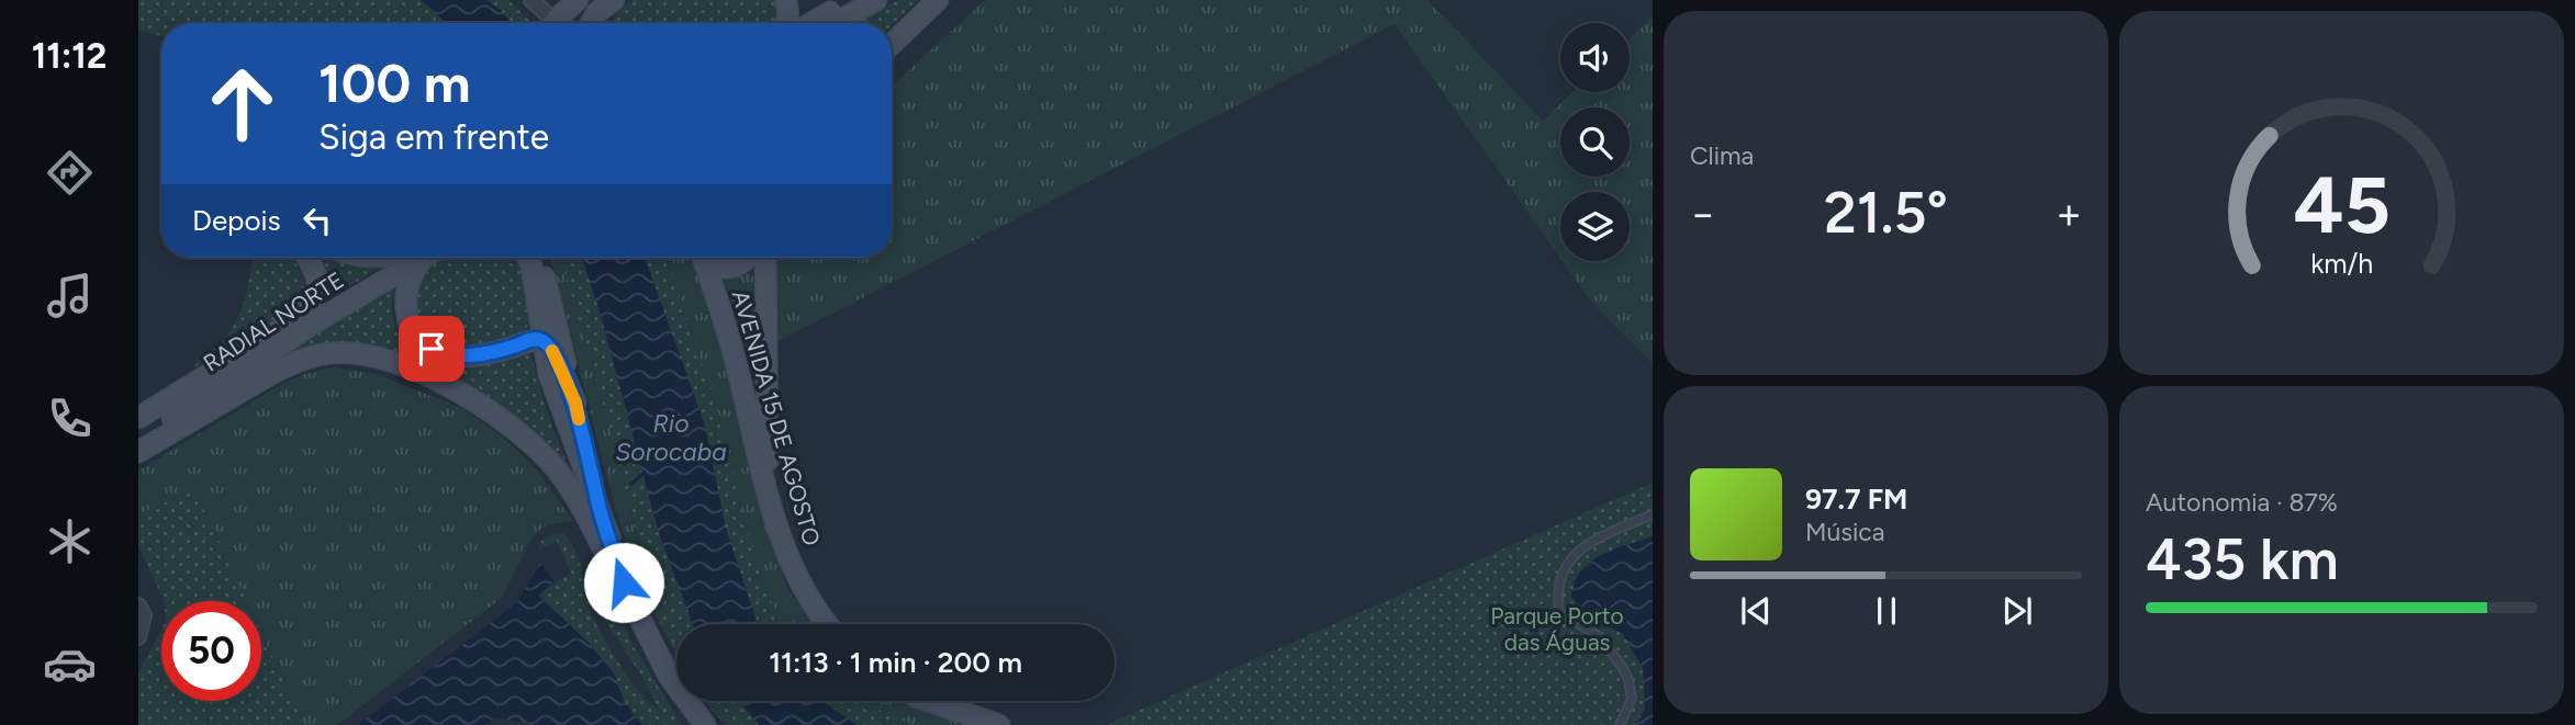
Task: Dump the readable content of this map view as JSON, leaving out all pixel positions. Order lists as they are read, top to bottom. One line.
{"streets":{"main road":["RADIAL NORTE","AVENIDA 15 DE AGOSTO"]},"water":["Rio Sorocaba"],"parks":["Parque Porto das Águas"],"page":{"tabs":"11:12","tile":["Clima",["Autonomia · 87%","435 km"]],"turn":["100 m","Siga em frente"],"heat":["−","21.5°","+"],"then":"Depois","song":["97.7 FM","Música"],"limit":"50","trip":"11:13 · 1 min · 200 m","gauge":["45","km/h"]}}
